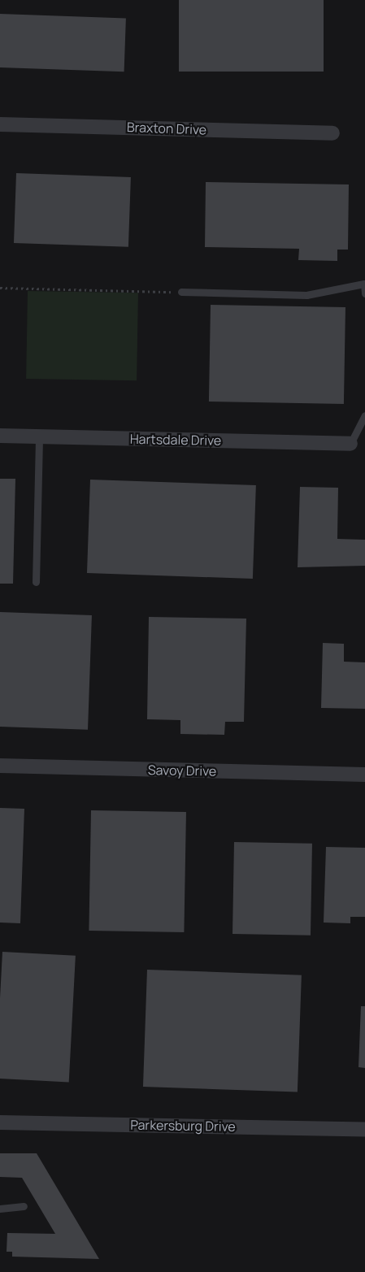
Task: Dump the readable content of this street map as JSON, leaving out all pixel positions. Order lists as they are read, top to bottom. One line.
{"streets":{"street":["Braxton Drive","Hartsdale Drive","Savoy Drive","Parkersburg Drive"]}}
